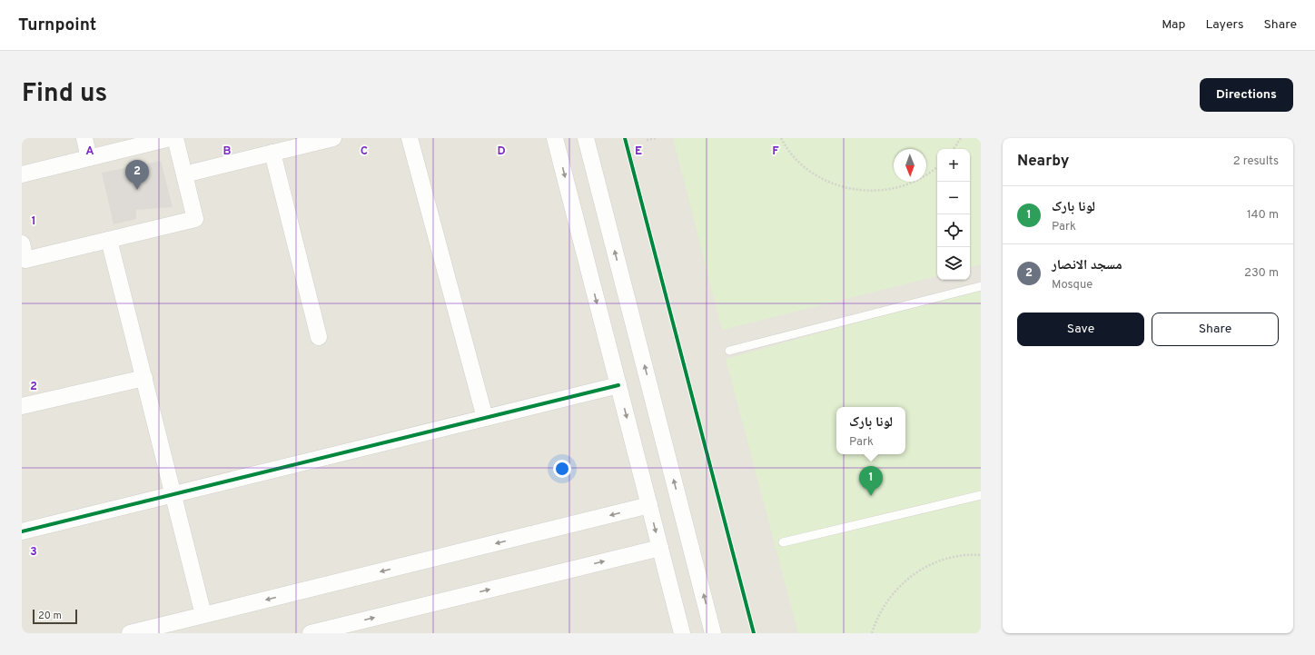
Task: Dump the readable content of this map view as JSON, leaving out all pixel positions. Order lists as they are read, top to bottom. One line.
{"scale_bar":"20 m","north":"bottom","page":{"header":"Turnpoint","nav":["Map","Layers","Share"],"title":"Find us","buttons":["Directions",["Save","Share"]],"heading":["Nearby","2 results"],"map_buttons":["+","−"],"pins":["2","1"],"list":[{"mark":"1","name":"لونا بارک","note":"Park","value":"140 m"},{"mark":"2","name":"مسجد الانصار","note":"Mosque","value":"230 m"}],"popup":["لونا بارک","Park"],"scale":"20 m"},"grid":{"columns":["A","B","C","D","E","F"],"rows":["1","2","3"]}}
